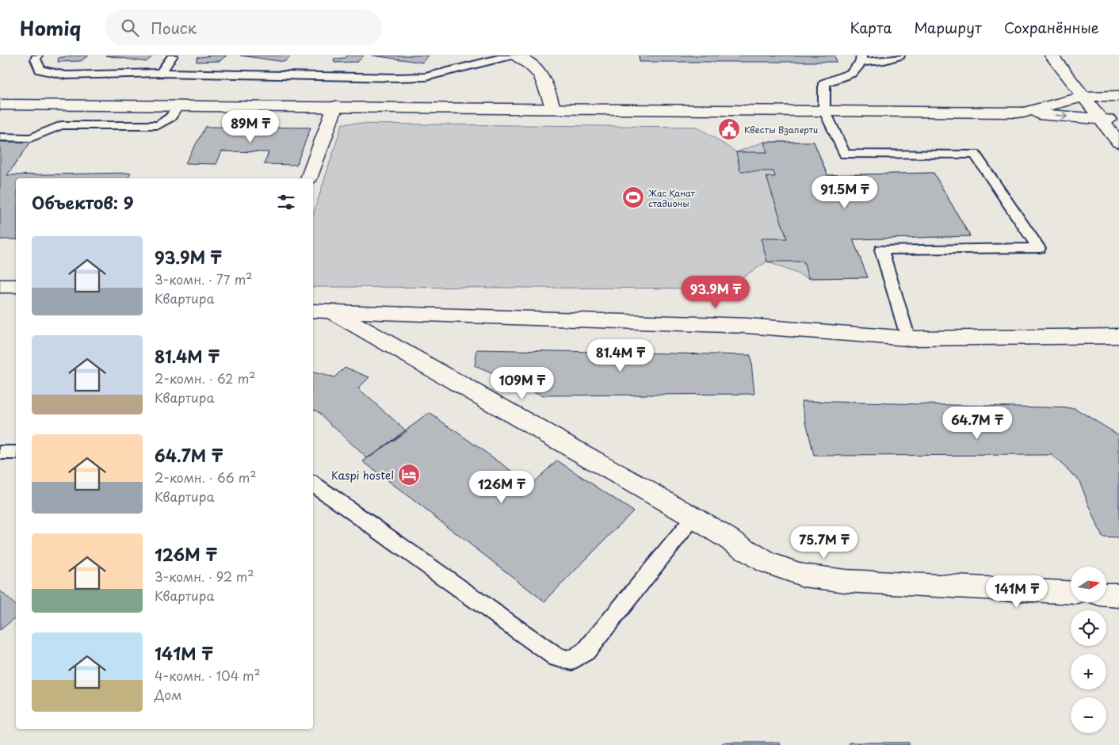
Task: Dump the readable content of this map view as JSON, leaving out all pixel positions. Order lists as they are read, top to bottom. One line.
{"places":{"public building":["Квесты Взаперти"],"sports":["Жас Қанат стадионы"],"hotel":["Kaspi hostel"]},"north":"right","page":{"header":"Homiq","search":"Поиск","nav":["Карта","Маршрут","Сохранённые"],"price":["89M ₸","91.5M ₸","93.9M ₸","81.4M ₸","109M ₸","64.7M ₸","126M ₸","75.7M ₸","141M ₸"],"heading":"Объектов: 9","list":[{"name":"93.9M ₸","note":"3-комн. · 77 m² · Квартира"},{"name":"81.4M ₸","note":"2-комн. · 62 m² · Квартира"},{"name":"64.7M ₸","note":"2-комн. · 66 m² · Квартира"},{"name":"126M ₸","note":"3-комн. · 92 m² · Квартира"},{"name":"141M ₸","note":"4-комн. · 104 m² · Дом"}],"map_buttons":["+","−"]}}
